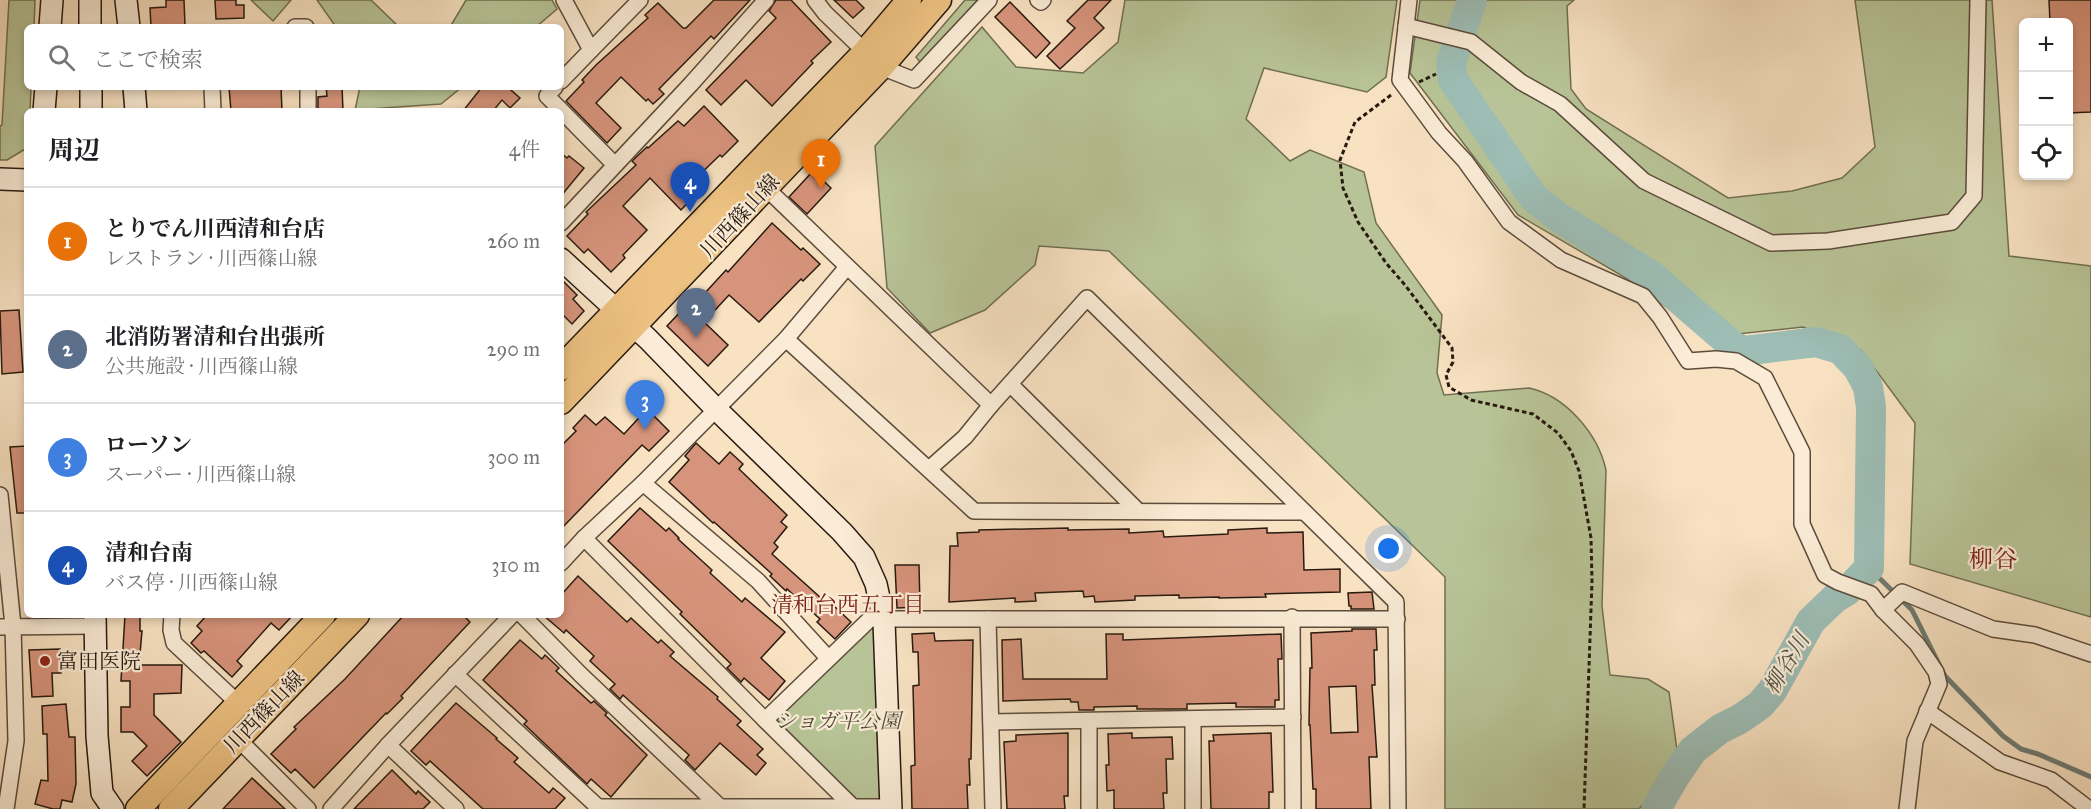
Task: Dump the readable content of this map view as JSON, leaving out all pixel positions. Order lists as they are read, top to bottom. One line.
{"streets":{"main road":["川西篠山線"]},"districts":["柳谷","清和台西五丁目"],"water":["柳谷川"],"parks":["ショガ平公園"],"places":["富田医院"],"page":{"map_buttons":["+","−"],"search":"ここで検索","heading":["周辺","4件"],"pins":["1","4","2","3"],"list":[{"mark":"1","name":"とりでん川西清和台店","note":"レストラン · 川西篠山線","value":"260 m"},{"mark":"2","name":"北消防署清和台出張所","note":"公共施設 · 川西篠山線","value":"290 m"},{"mark":"3","name":"ローソン","note":"スーパー · 川西篠山線","value":"300 m"},{"mark":"4","name":"清和台南","note":"バス停 · 川西篠山線","value":"310 m"}]}}
